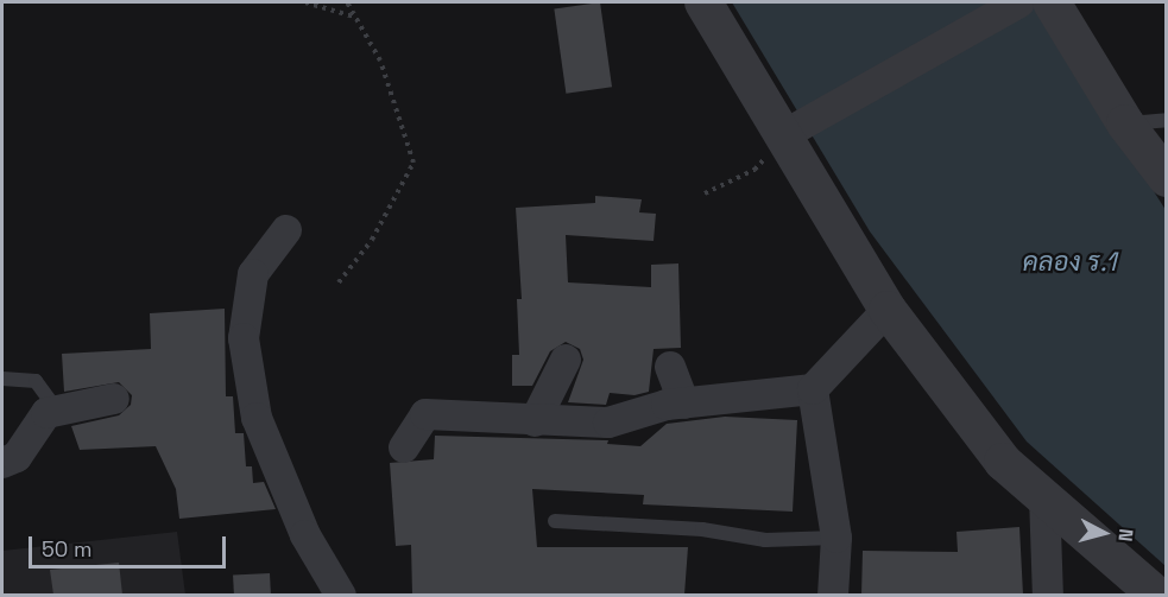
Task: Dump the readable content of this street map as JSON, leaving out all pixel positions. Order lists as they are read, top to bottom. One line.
{"water":["คลอง ร.1"],"scale_bar":"50 m","north":"right"}
